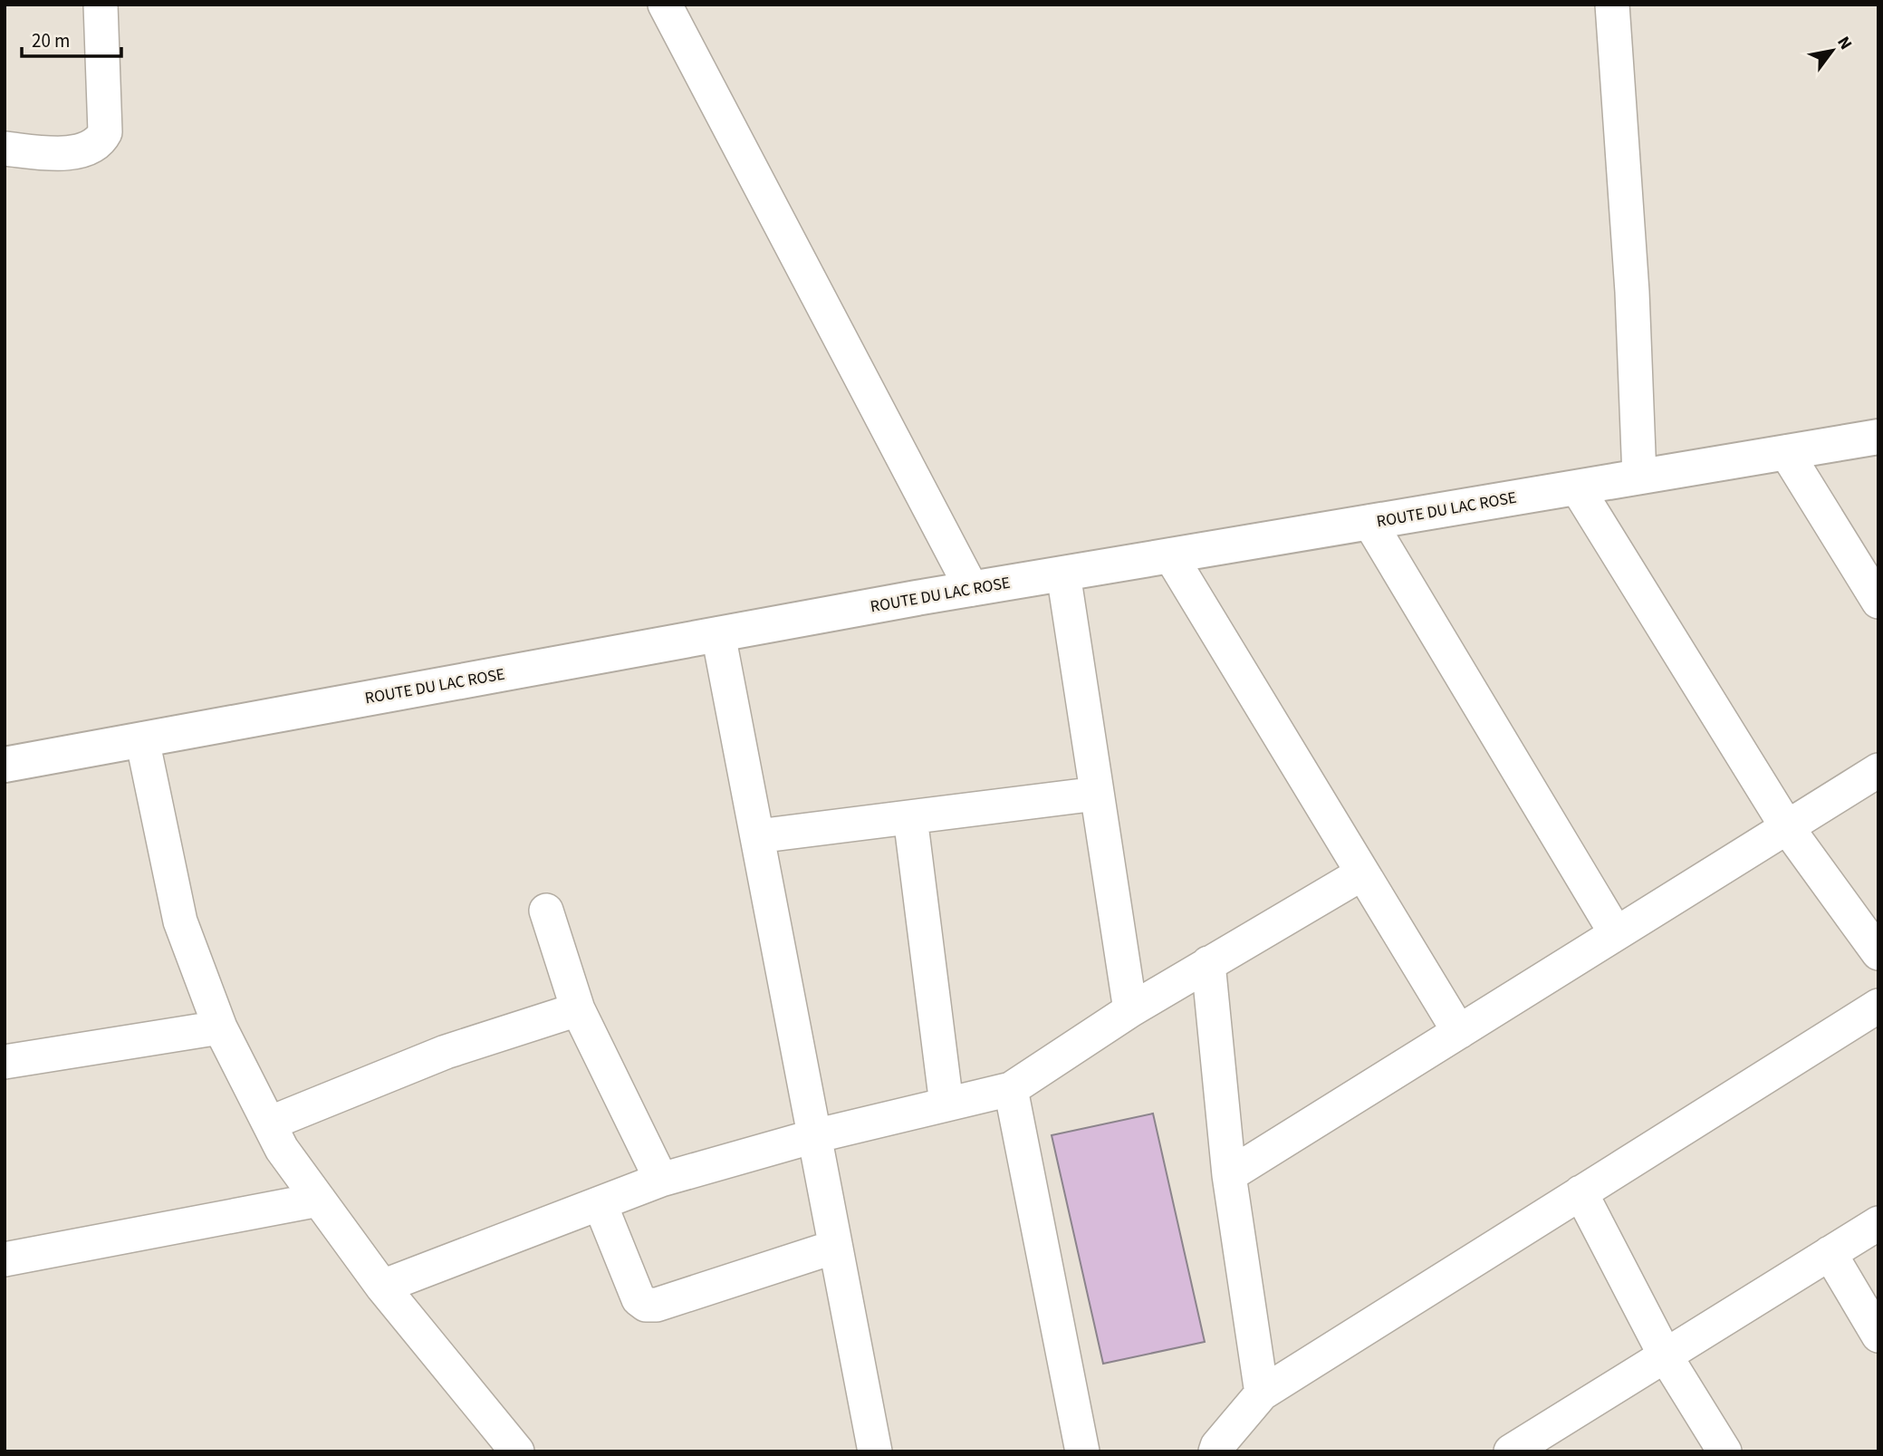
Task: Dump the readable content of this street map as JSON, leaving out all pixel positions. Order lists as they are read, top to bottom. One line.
{"streets":{"main road":["ROUTE DU LAC ROSE"]},"scale_bar":"20 m","north":"top right"}
